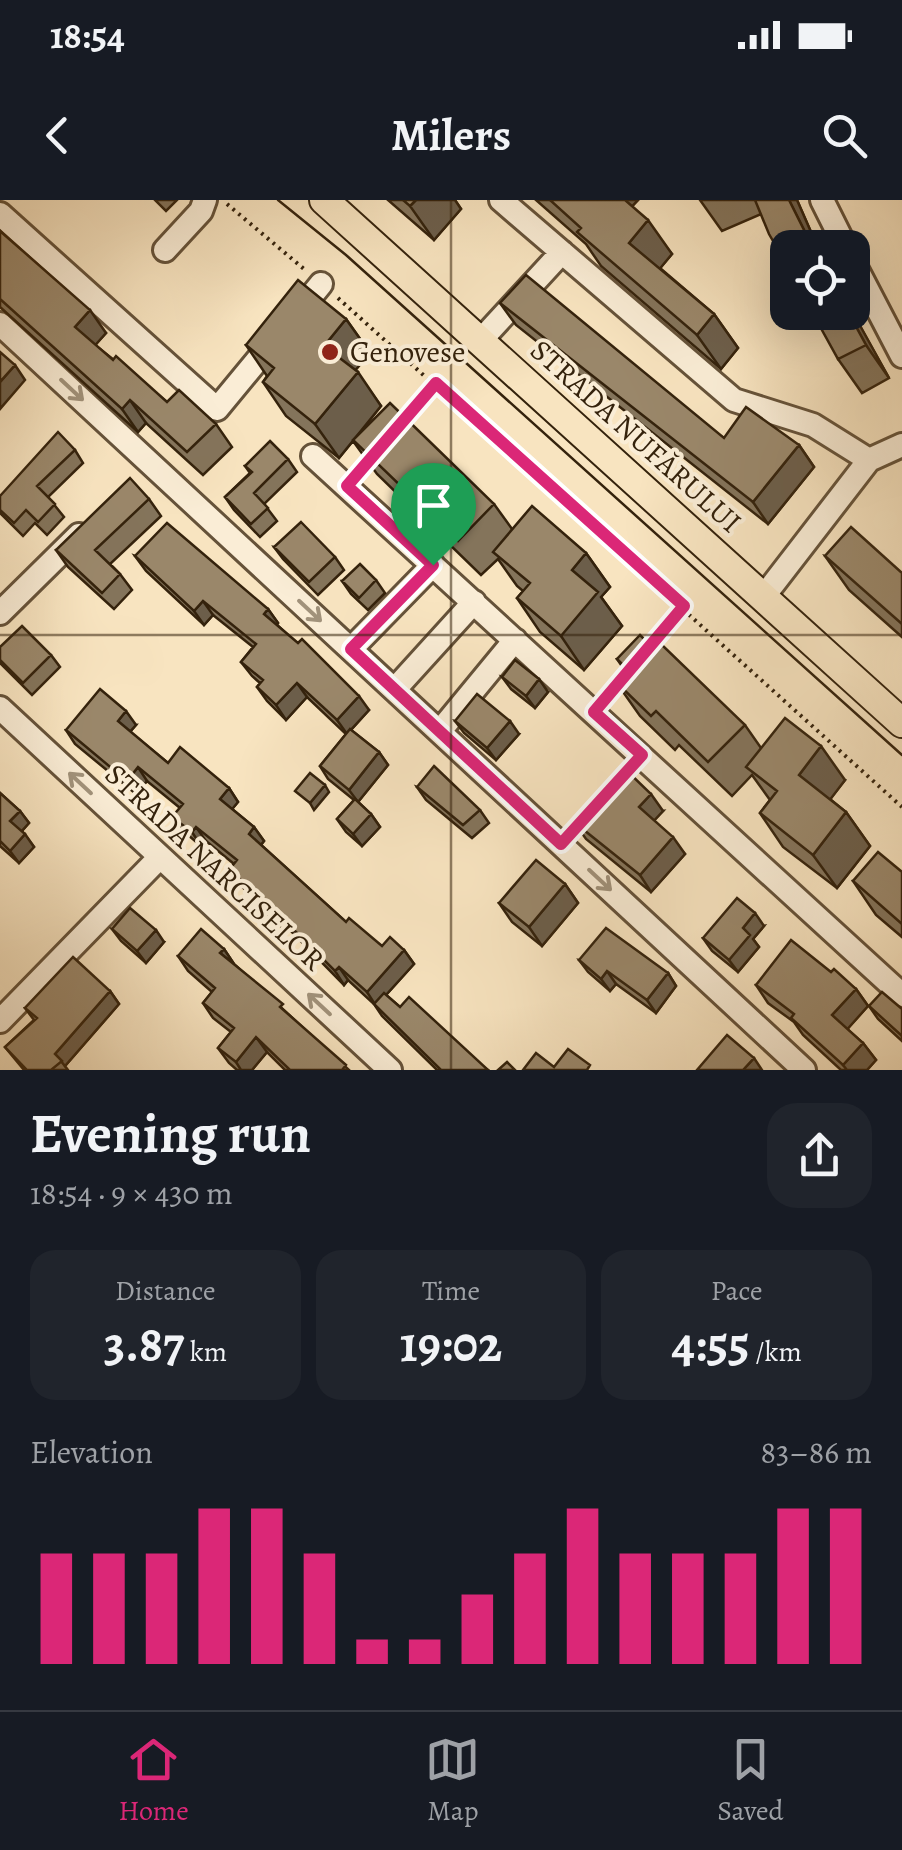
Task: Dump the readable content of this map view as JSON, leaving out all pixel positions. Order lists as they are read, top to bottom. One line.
{"streets":{"main road":["STRADA NUFĂRULUI"],"street":["STRADA NARCISELOR"]},"one_way":["STRADA NARCISELOR"],"places":["Genovese"],"page":{"status":"18:54","header":"Milers","heading":["Evening run","18:54 · 9 × 430 m"],"stats":[["Distance","3.87 km"],["Time","19:02"],["Pace","4:55 /km"]],"chart":["Elevation","83–86 m"],"tabs":["Home","Map","Saved"]}}
